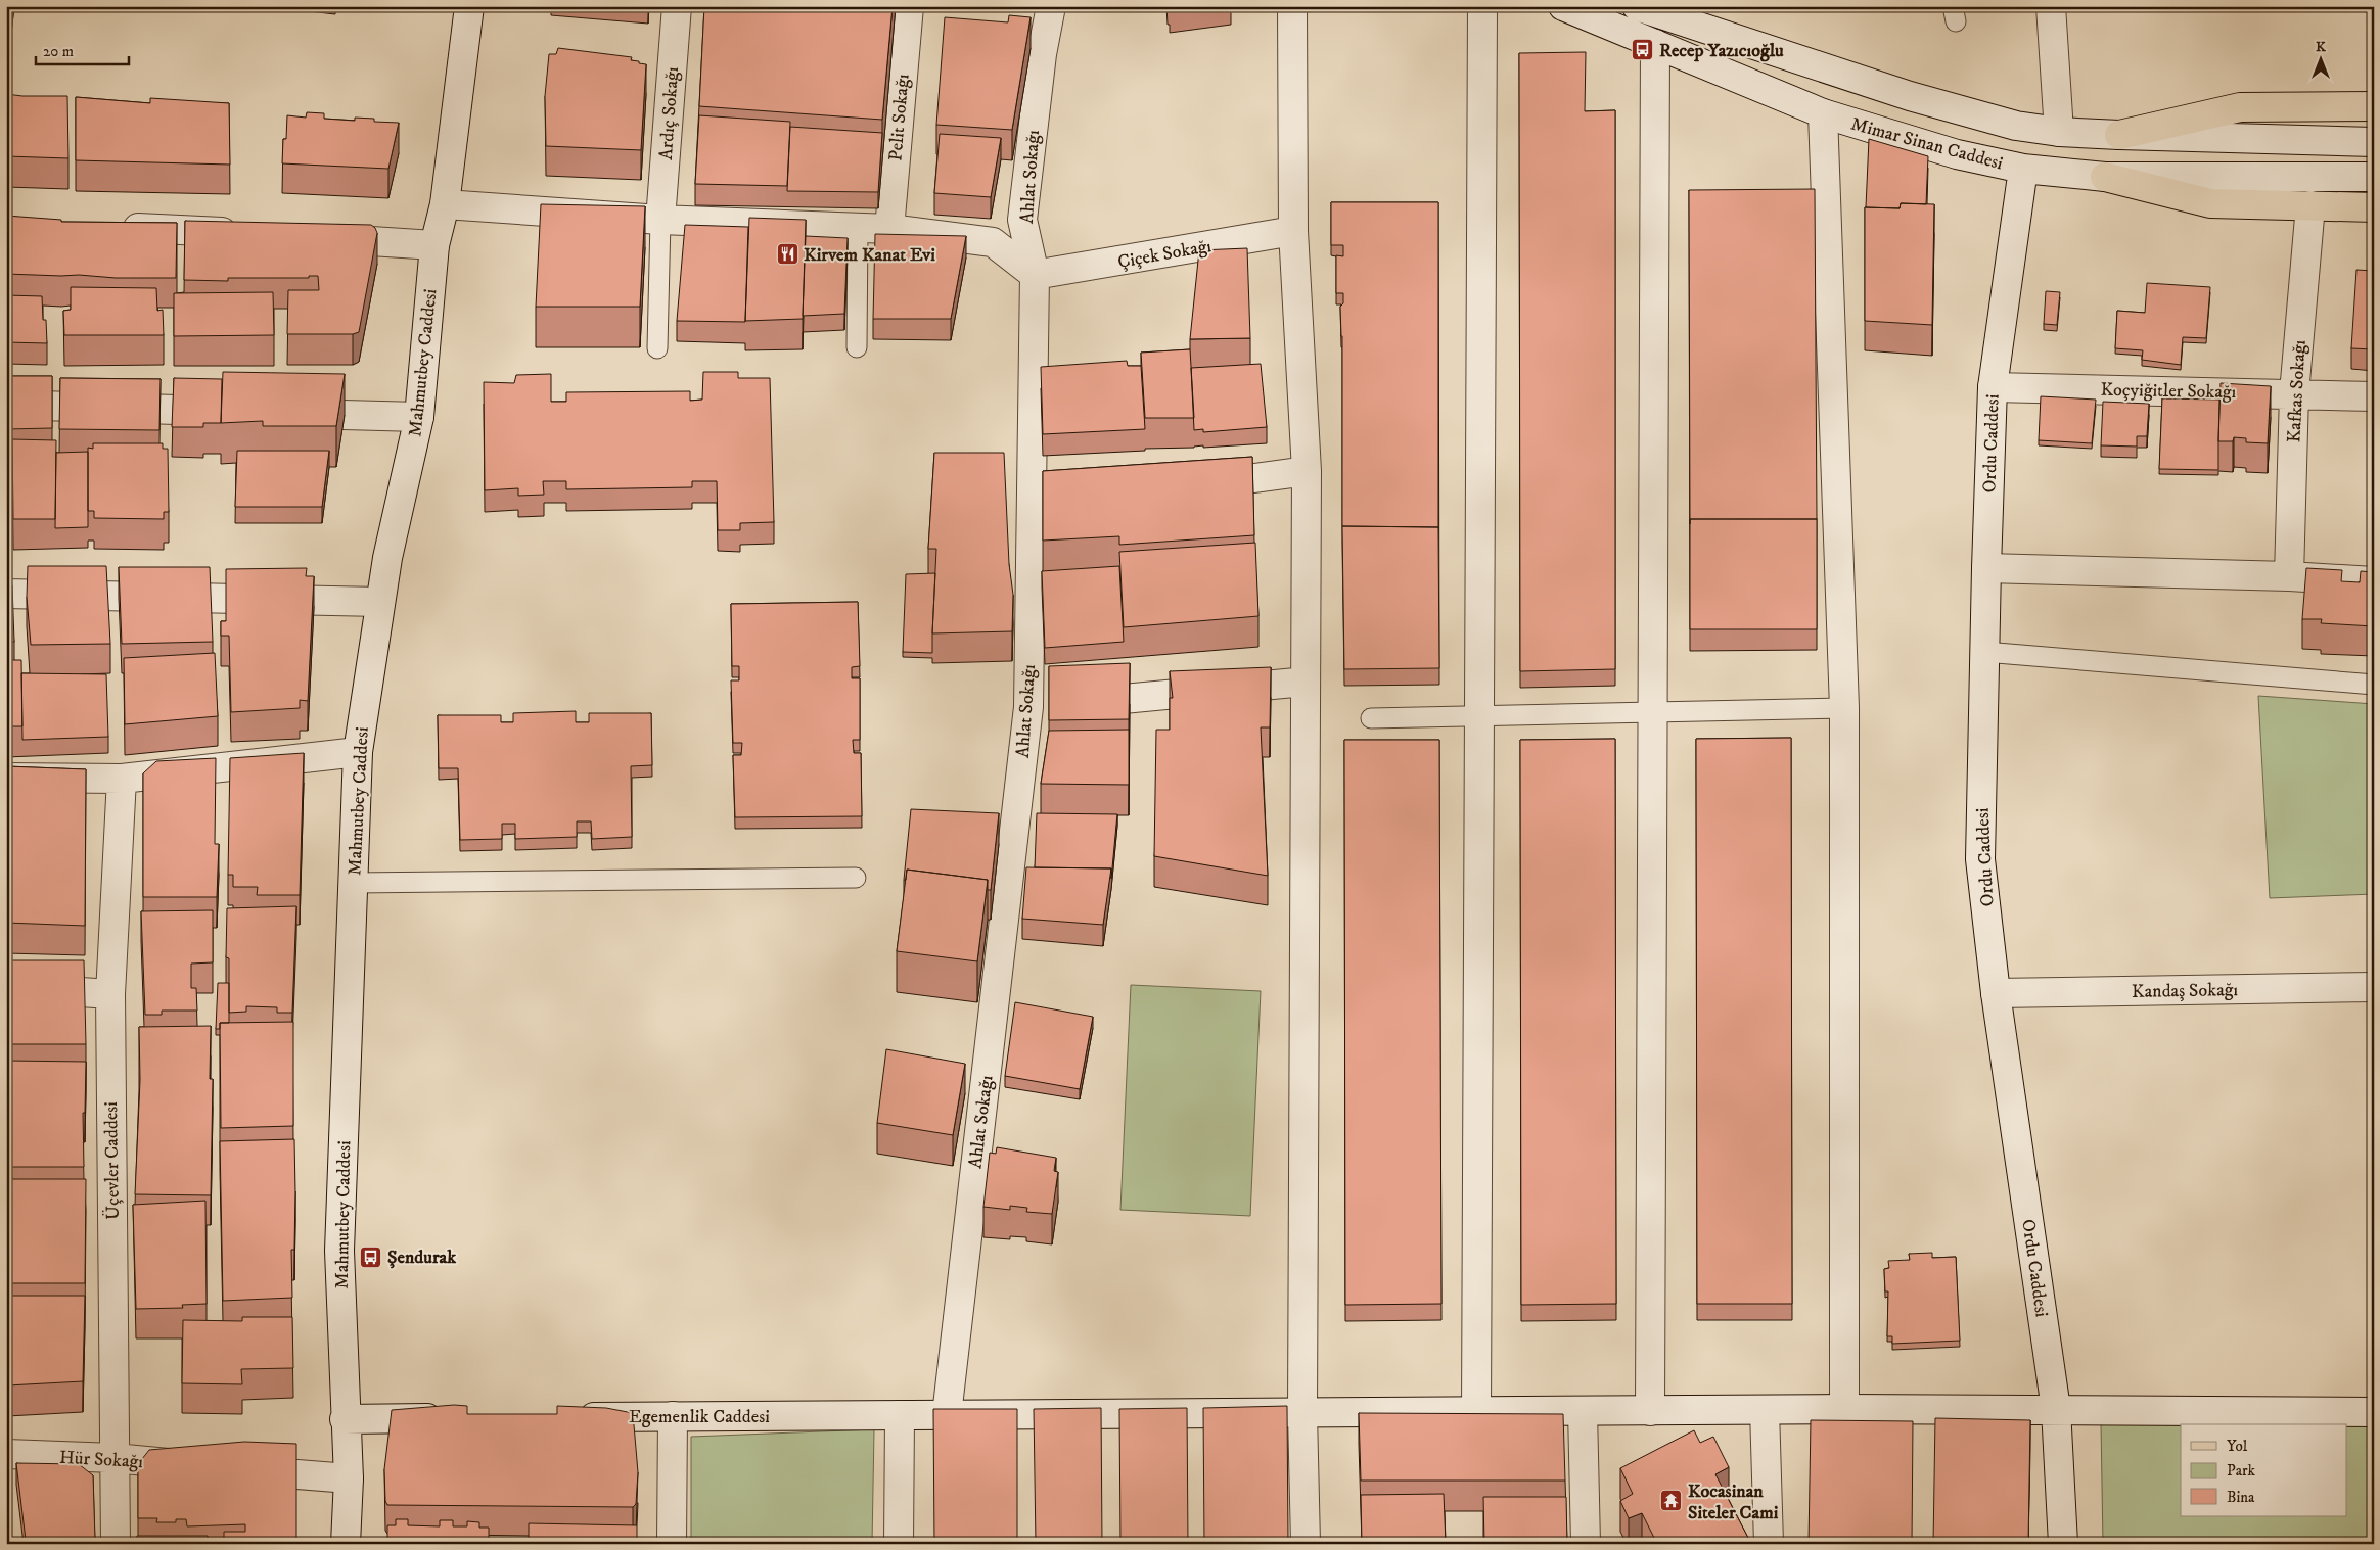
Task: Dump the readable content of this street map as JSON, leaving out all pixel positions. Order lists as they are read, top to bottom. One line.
{"streets":{"street":["Ardıç Sokağı","Pelit Sokağı","Mimar Sinan Caddesi","Ahlat Sokağı","Çiçek Sokağı","Mahmutbey Caddesi","Koçyiğitler Sokağı","Kafkas Sokağı","Ordu Caddesi","Kandaş Sokağı","Üçevler Caddesi","Egemenlik Caddesi","Hür Sokağı"]},"crossings":[["Mimar Sinan Caddesi","Ordu Caddesi"],["Ahlat Sokağı","Çiçek Sokağı"],["Ahlat Sokağı","Egemenlik Caddesi"],["Koçyiğitler Sokağı","Kafkas Sokağı"],["Koçyiğitler Sokağı","Ordu Caddesi"],["Ordu Caddesi","Kandaş Sokağı"],["Ordu Caddesi","Egemenlik Caddesi"],["Üçevler Caddesi","Hür Sokağı"]],"places":{"bus stop":["Recep Yazıcıoğlu","Şendurak"],"restaurant":["Kirvem Kanat Evi"],"temple":["Kocasinan Siteler Cami"]},"legend":["Yol","Park","Bina"],"scale_bar":"20 m","north":"top"}
